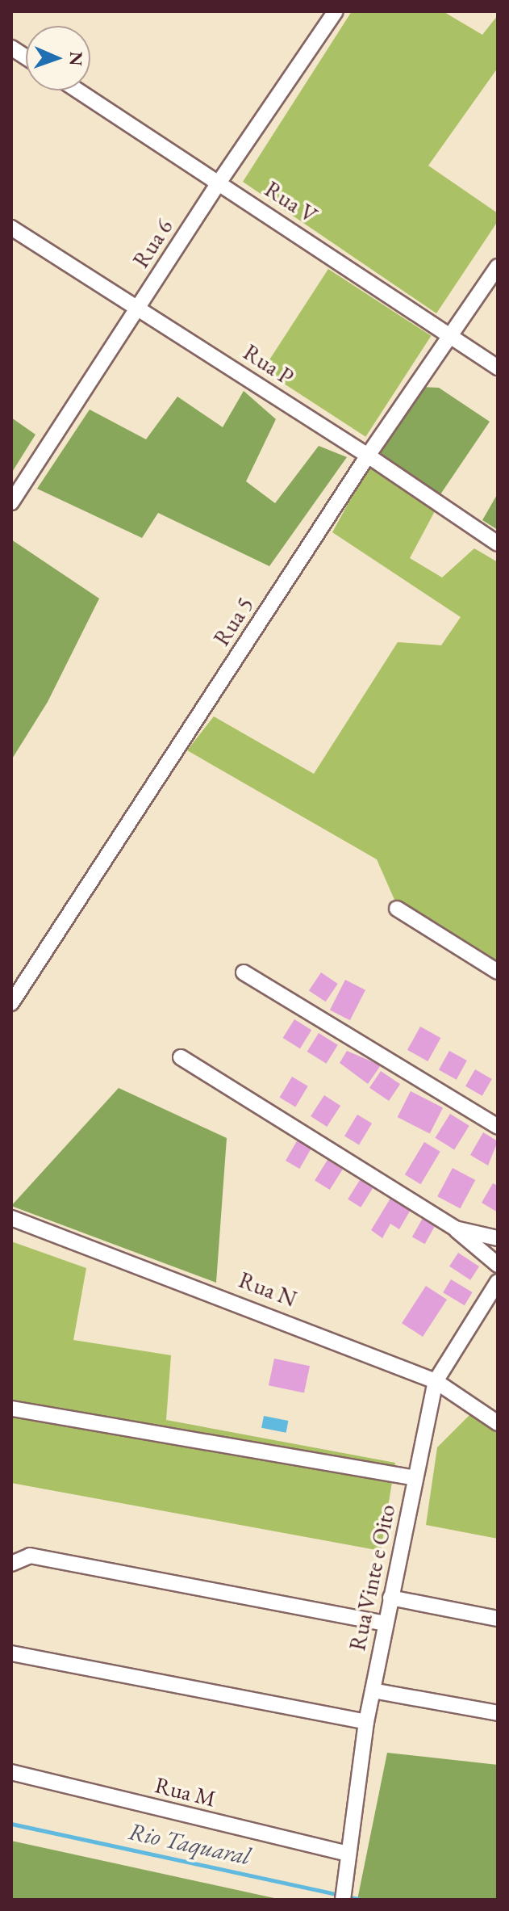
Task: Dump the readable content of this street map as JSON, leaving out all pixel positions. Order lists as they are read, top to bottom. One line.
{"streets":{"street":["Rua V","Rua 6","Rua P","Rua 5","Rua N","Rua Vinte e Oito","Rua M"]},"crossings":[["Rua V","Rua 6"],["Rua V","Rua 5"],["Rua 6","Rua P"],["Rua P","Rua 5"],["Rua N","Rua Vinte e Oito"],["Rua Vinte e Oito","Rua M"]],"water":["Rio Taquaral"],"north":"right"}
